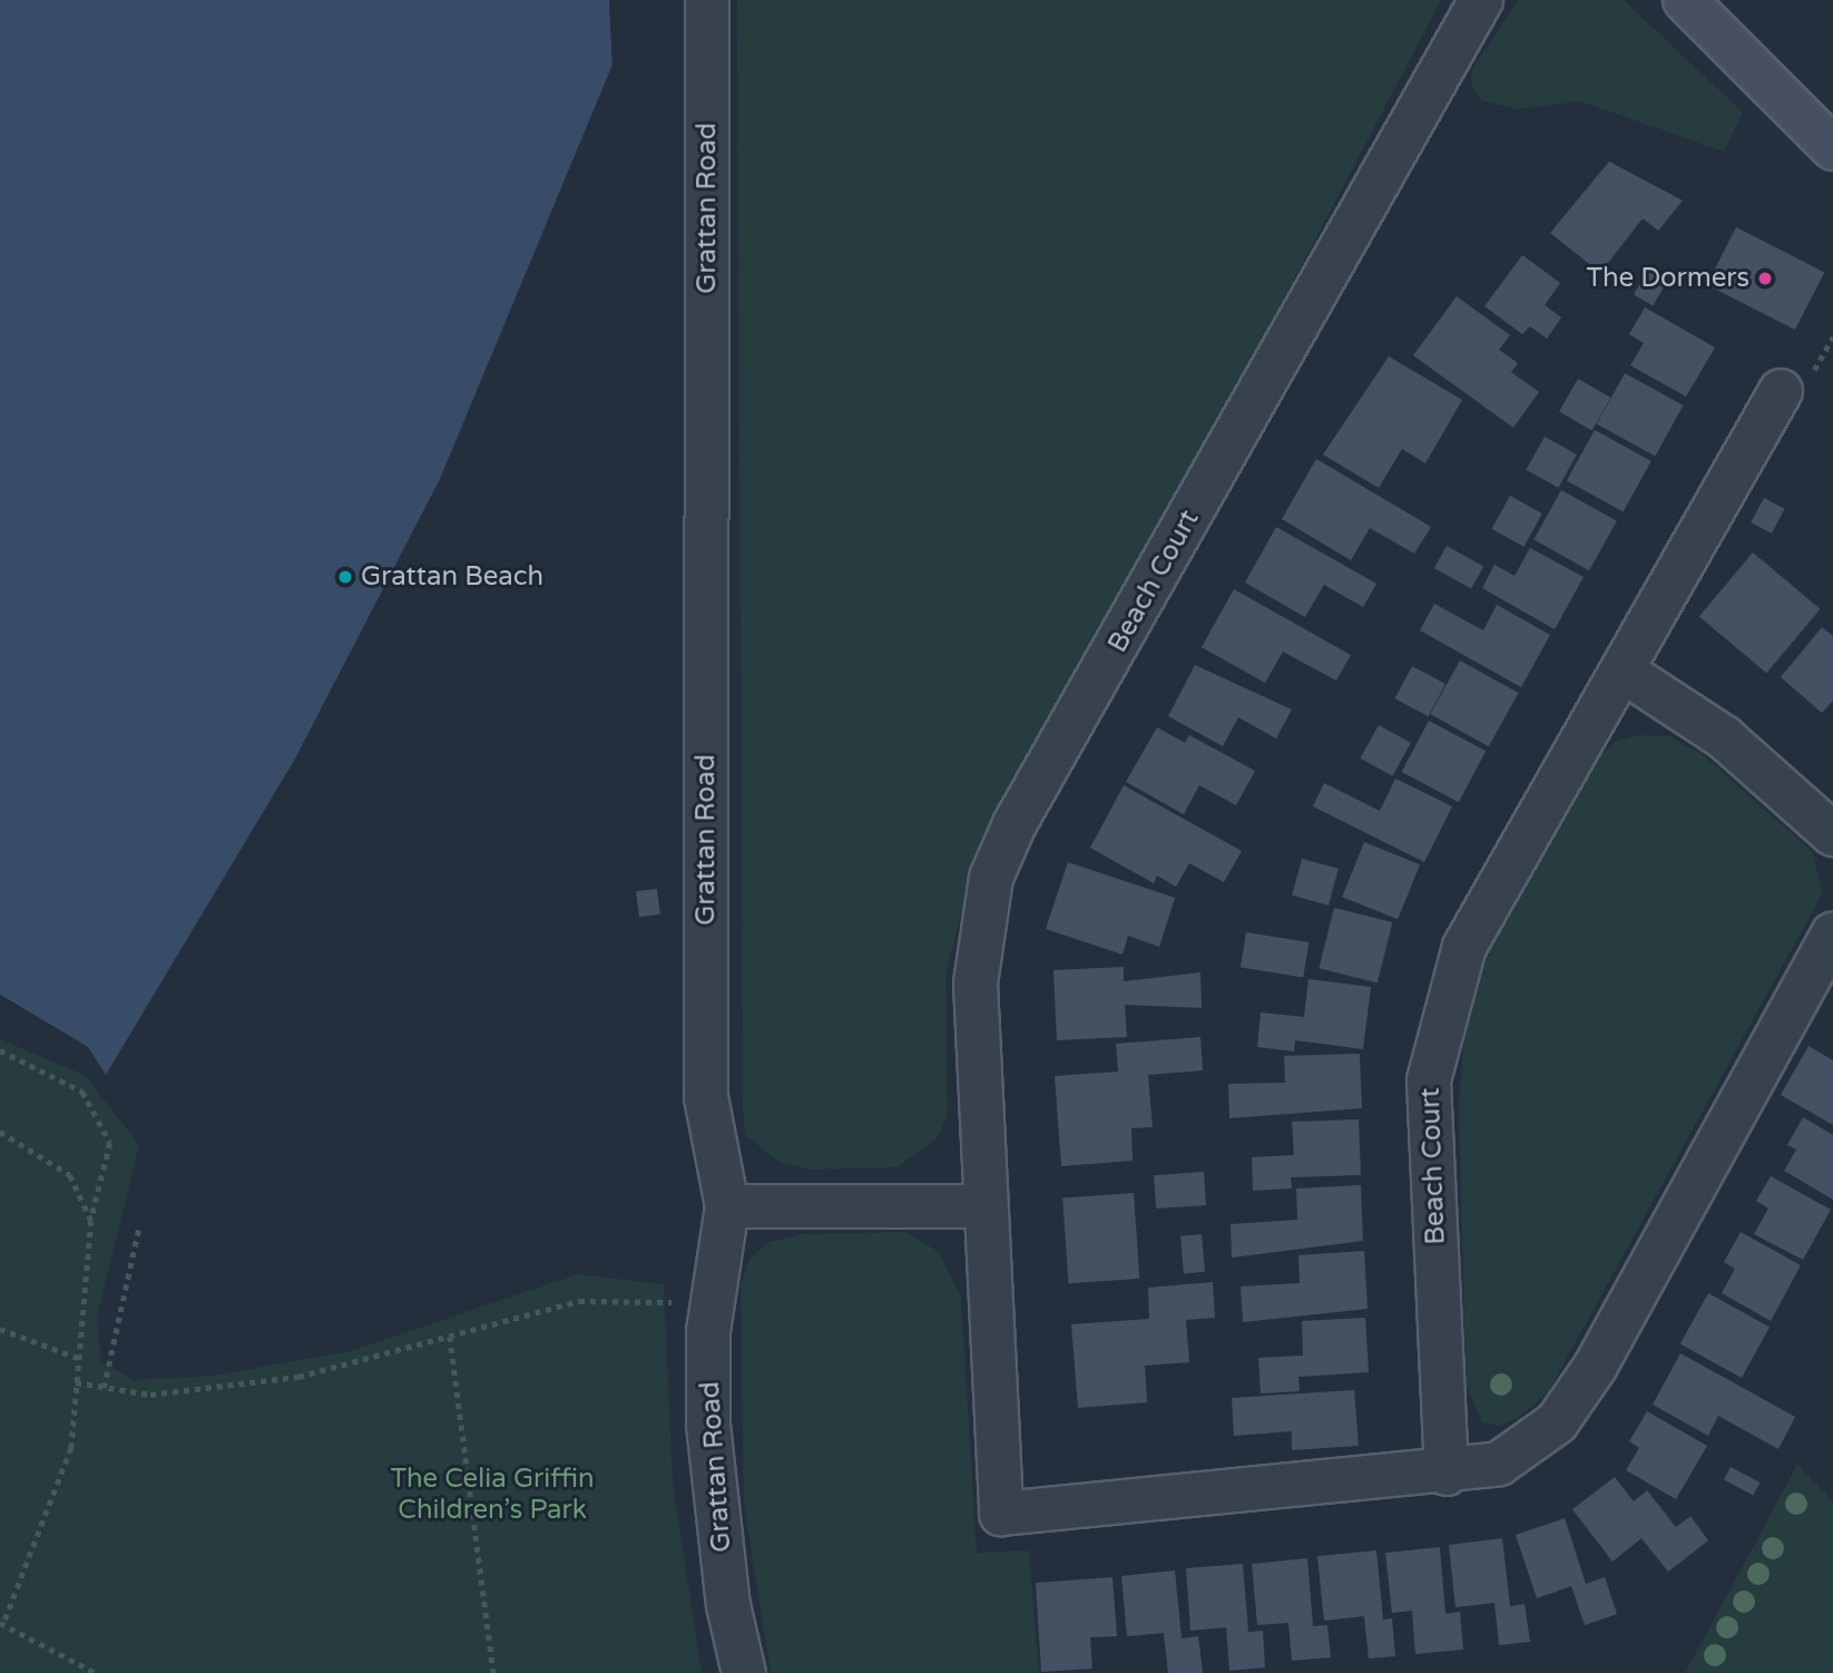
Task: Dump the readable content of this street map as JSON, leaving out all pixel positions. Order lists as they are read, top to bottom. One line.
{"streets":{"street":["Grattan Road","Beach Court"]},"parks":["The Celia Griffin Children’s Park"],"places":["The Dormers","Grattan Beach"]}
